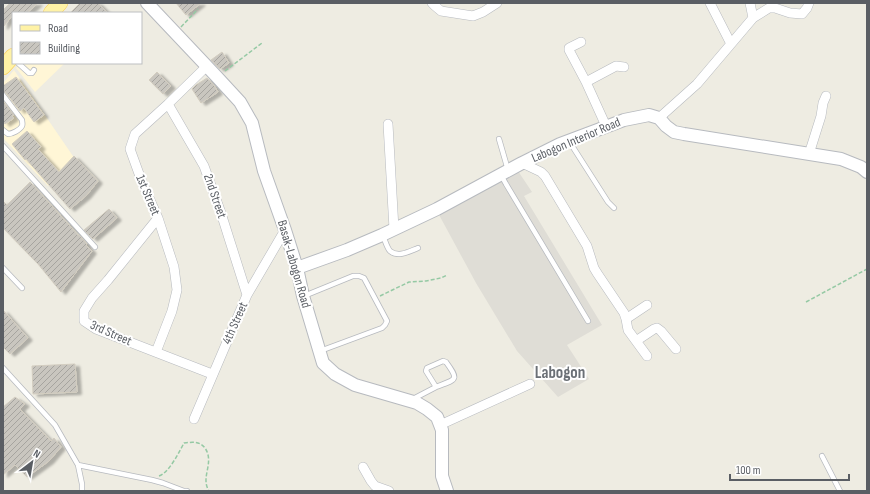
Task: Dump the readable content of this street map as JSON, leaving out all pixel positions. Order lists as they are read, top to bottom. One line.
{"streets":{"street":["Labogon Interior Road","1st Street","2nd Street","Basak-Labogon Road","4th Street","3rd Street"]},"crossings":[["Labogon Interior Road","Basak-Labogon Road"],["1st Street","2nd Street"],["1st Street","Basak-Labogon Road"],["1st Street","3rd Street"],["2nd Street","4th Street"],["Basak-Labogon Road","4th Street"],["4th Street","3rd Street"]],"districts":["Labogon"],"legend":["Road","Building"],"scale_bar":"100 m","north":"top right"}
